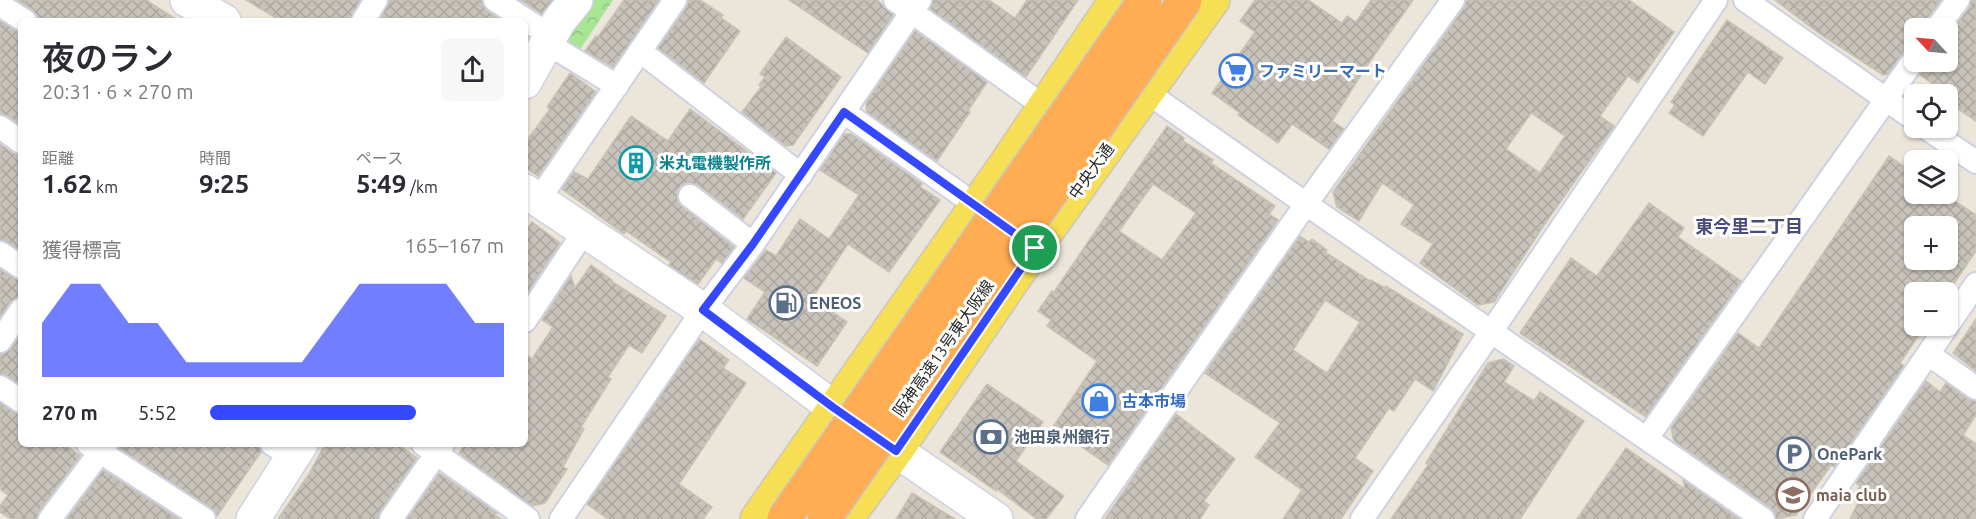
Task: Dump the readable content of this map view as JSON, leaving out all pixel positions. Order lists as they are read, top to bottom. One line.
{"streets":{"highway":["阪神高速13号東大阪線"],"main road":["中央大通"]},"districts":["東今里二丁目"],"places":{"supermarket":["ファミリーマート"],"building":["米丸電機製作所"],"fuel station":["ENEOS"],"shop":["古本市場"],"bank":["池田泉州銀行"],"parking":["OnePark"],"school or university":["maia club"]},"north":"top left","page":{"map_buttons":["+","−"],"heading":["夜のラン","20:31 · 6 × 270 m"],"stats":[["距離","1.62 km"],["時間","9:25"],["ペース","5:49 /km"]],"chart":["獲得標高","165–167 m"],"list":[{"name":"270 m","note":"5:52"}]}}
